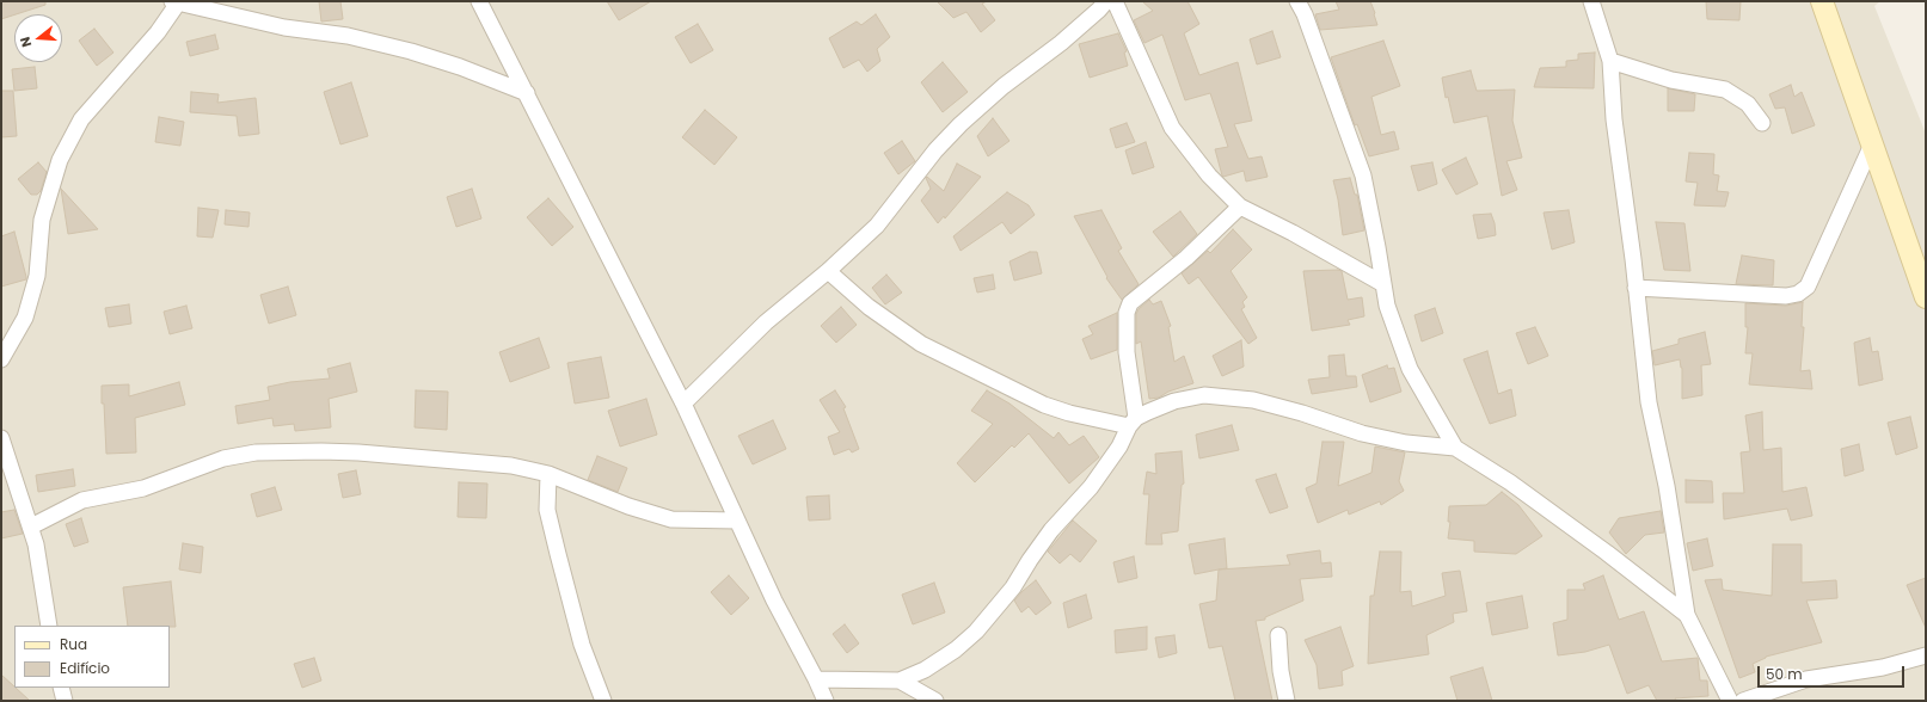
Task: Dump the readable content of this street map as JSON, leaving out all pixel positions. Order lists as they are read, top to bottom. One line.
{"legend":["Rua","Edifício"],"scale_bar":"50 m","north":"left"}
